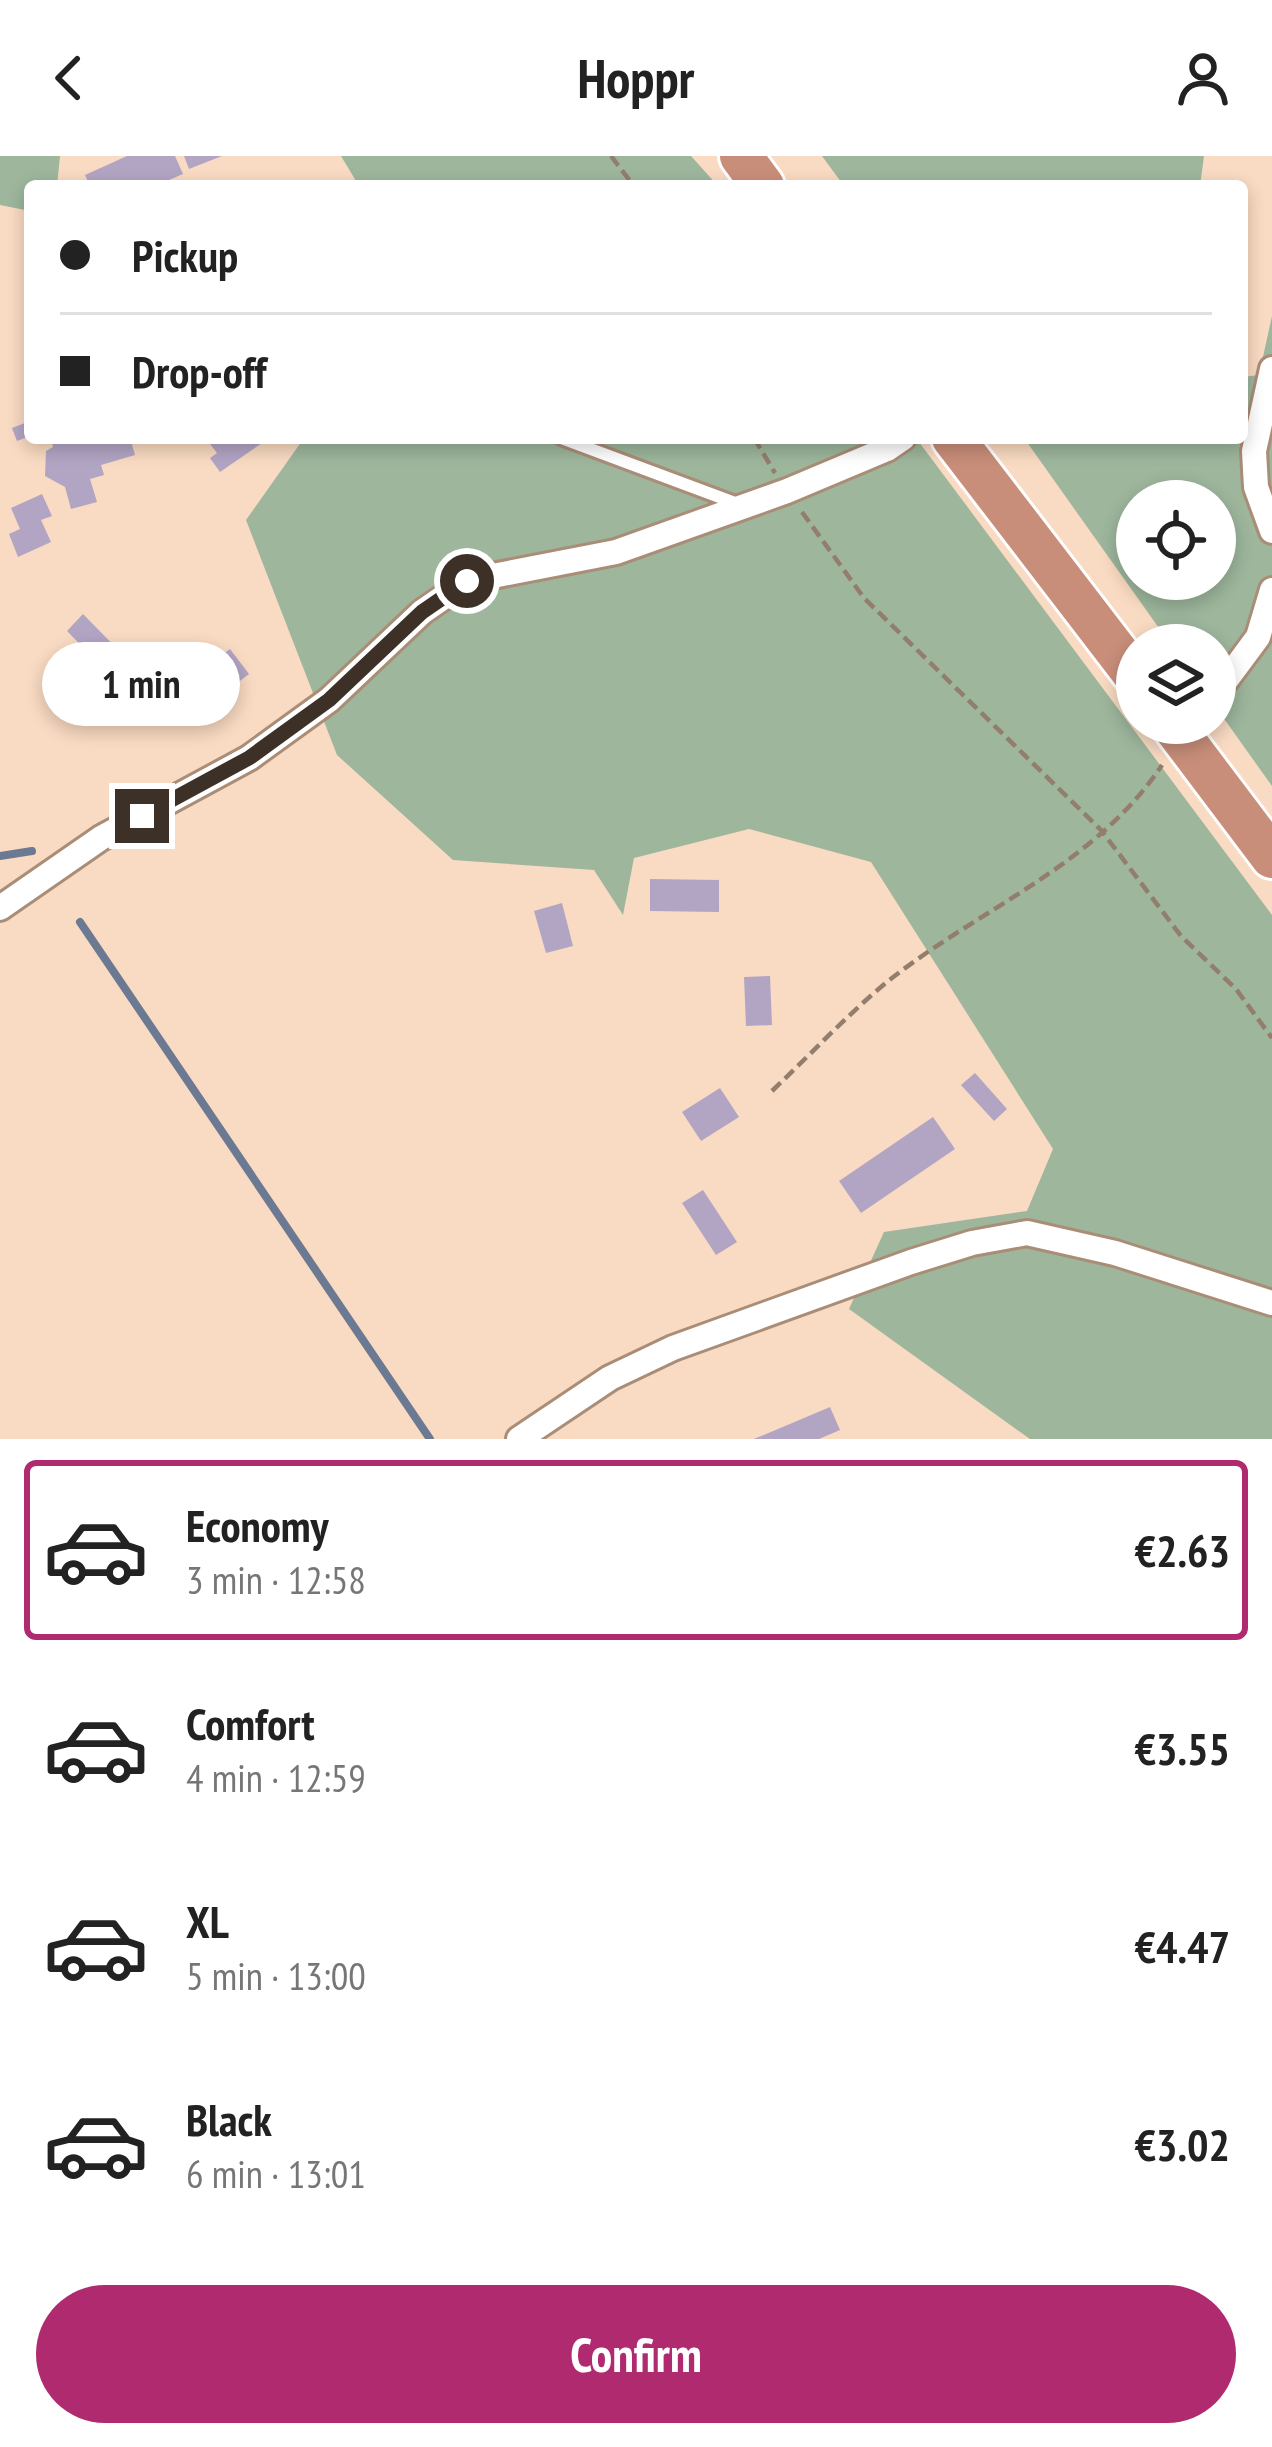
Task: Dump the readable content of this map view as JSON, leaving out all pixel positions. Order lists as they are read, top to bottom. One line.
{"page":{"header":"Hoppr","banner":["Pickup","Drop-off"],"bubble":"1 min","list":[{"name":"Economy","note":"3 min · 12:58","value":"€2.63"},{"name":"Comfort","note":"4 min · 12:59","value":"€3.55"},{"name":"XL","note":"5 min · 13:00","value":"€4.47"},{"name":"Black","note":"6 min · 13:01","value":"€3.02"}],"buttons":"Confirm"}}
